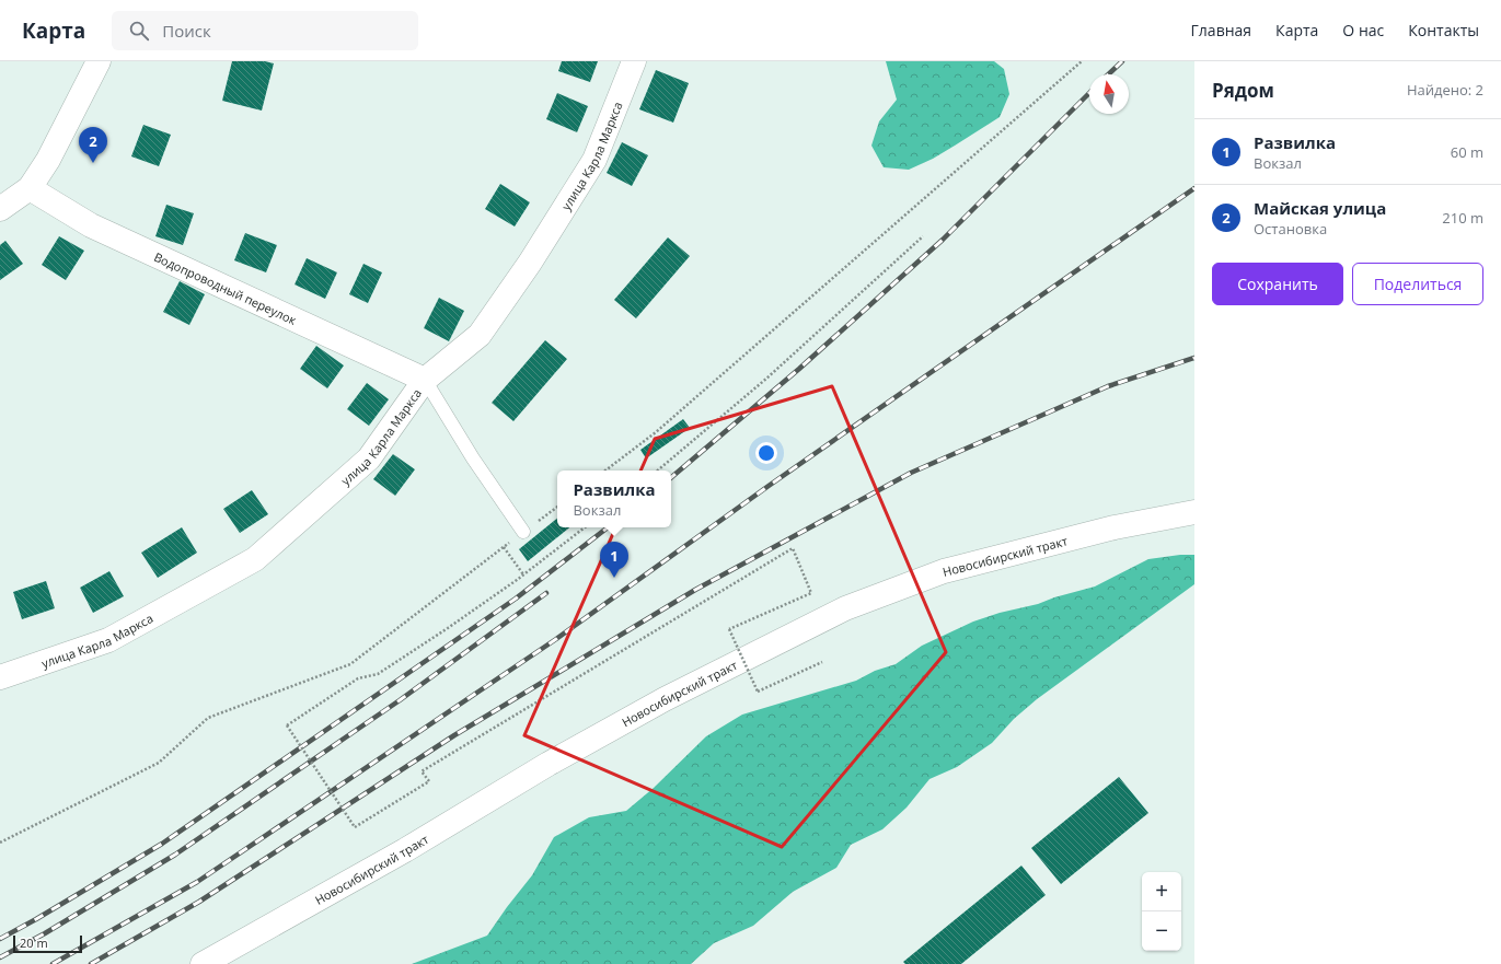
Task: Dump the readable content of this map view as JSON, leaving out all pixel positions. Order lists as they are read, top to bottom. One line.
{"streets":{"street":["улица Карла Маркса","Водопроводный переулок","Новосибирский тракт"]},"crossings":[["улица Карла Маркса","Водопроводный переулок"]],"scale_bar":"20 m","north":"top","page":{"header":"Карта","search":"Поиск","nav":["Главная","Карта","О нас","Контакты"],"heading":["Рядом","Найдено: 2"],"list":[{"mark":"1","name":"Развилка","note":"Вокзал","value":"60 m"},{"mark":"2","name":"Майская улица","note":"Остановка","value":"210 m"}],"pins":["2","1"],"buttons":["Сохранить","Поделиться"],"popup":["Развилка","Вокзал"],"map_buttons":["+","−"],"scale":"20 m"}}
